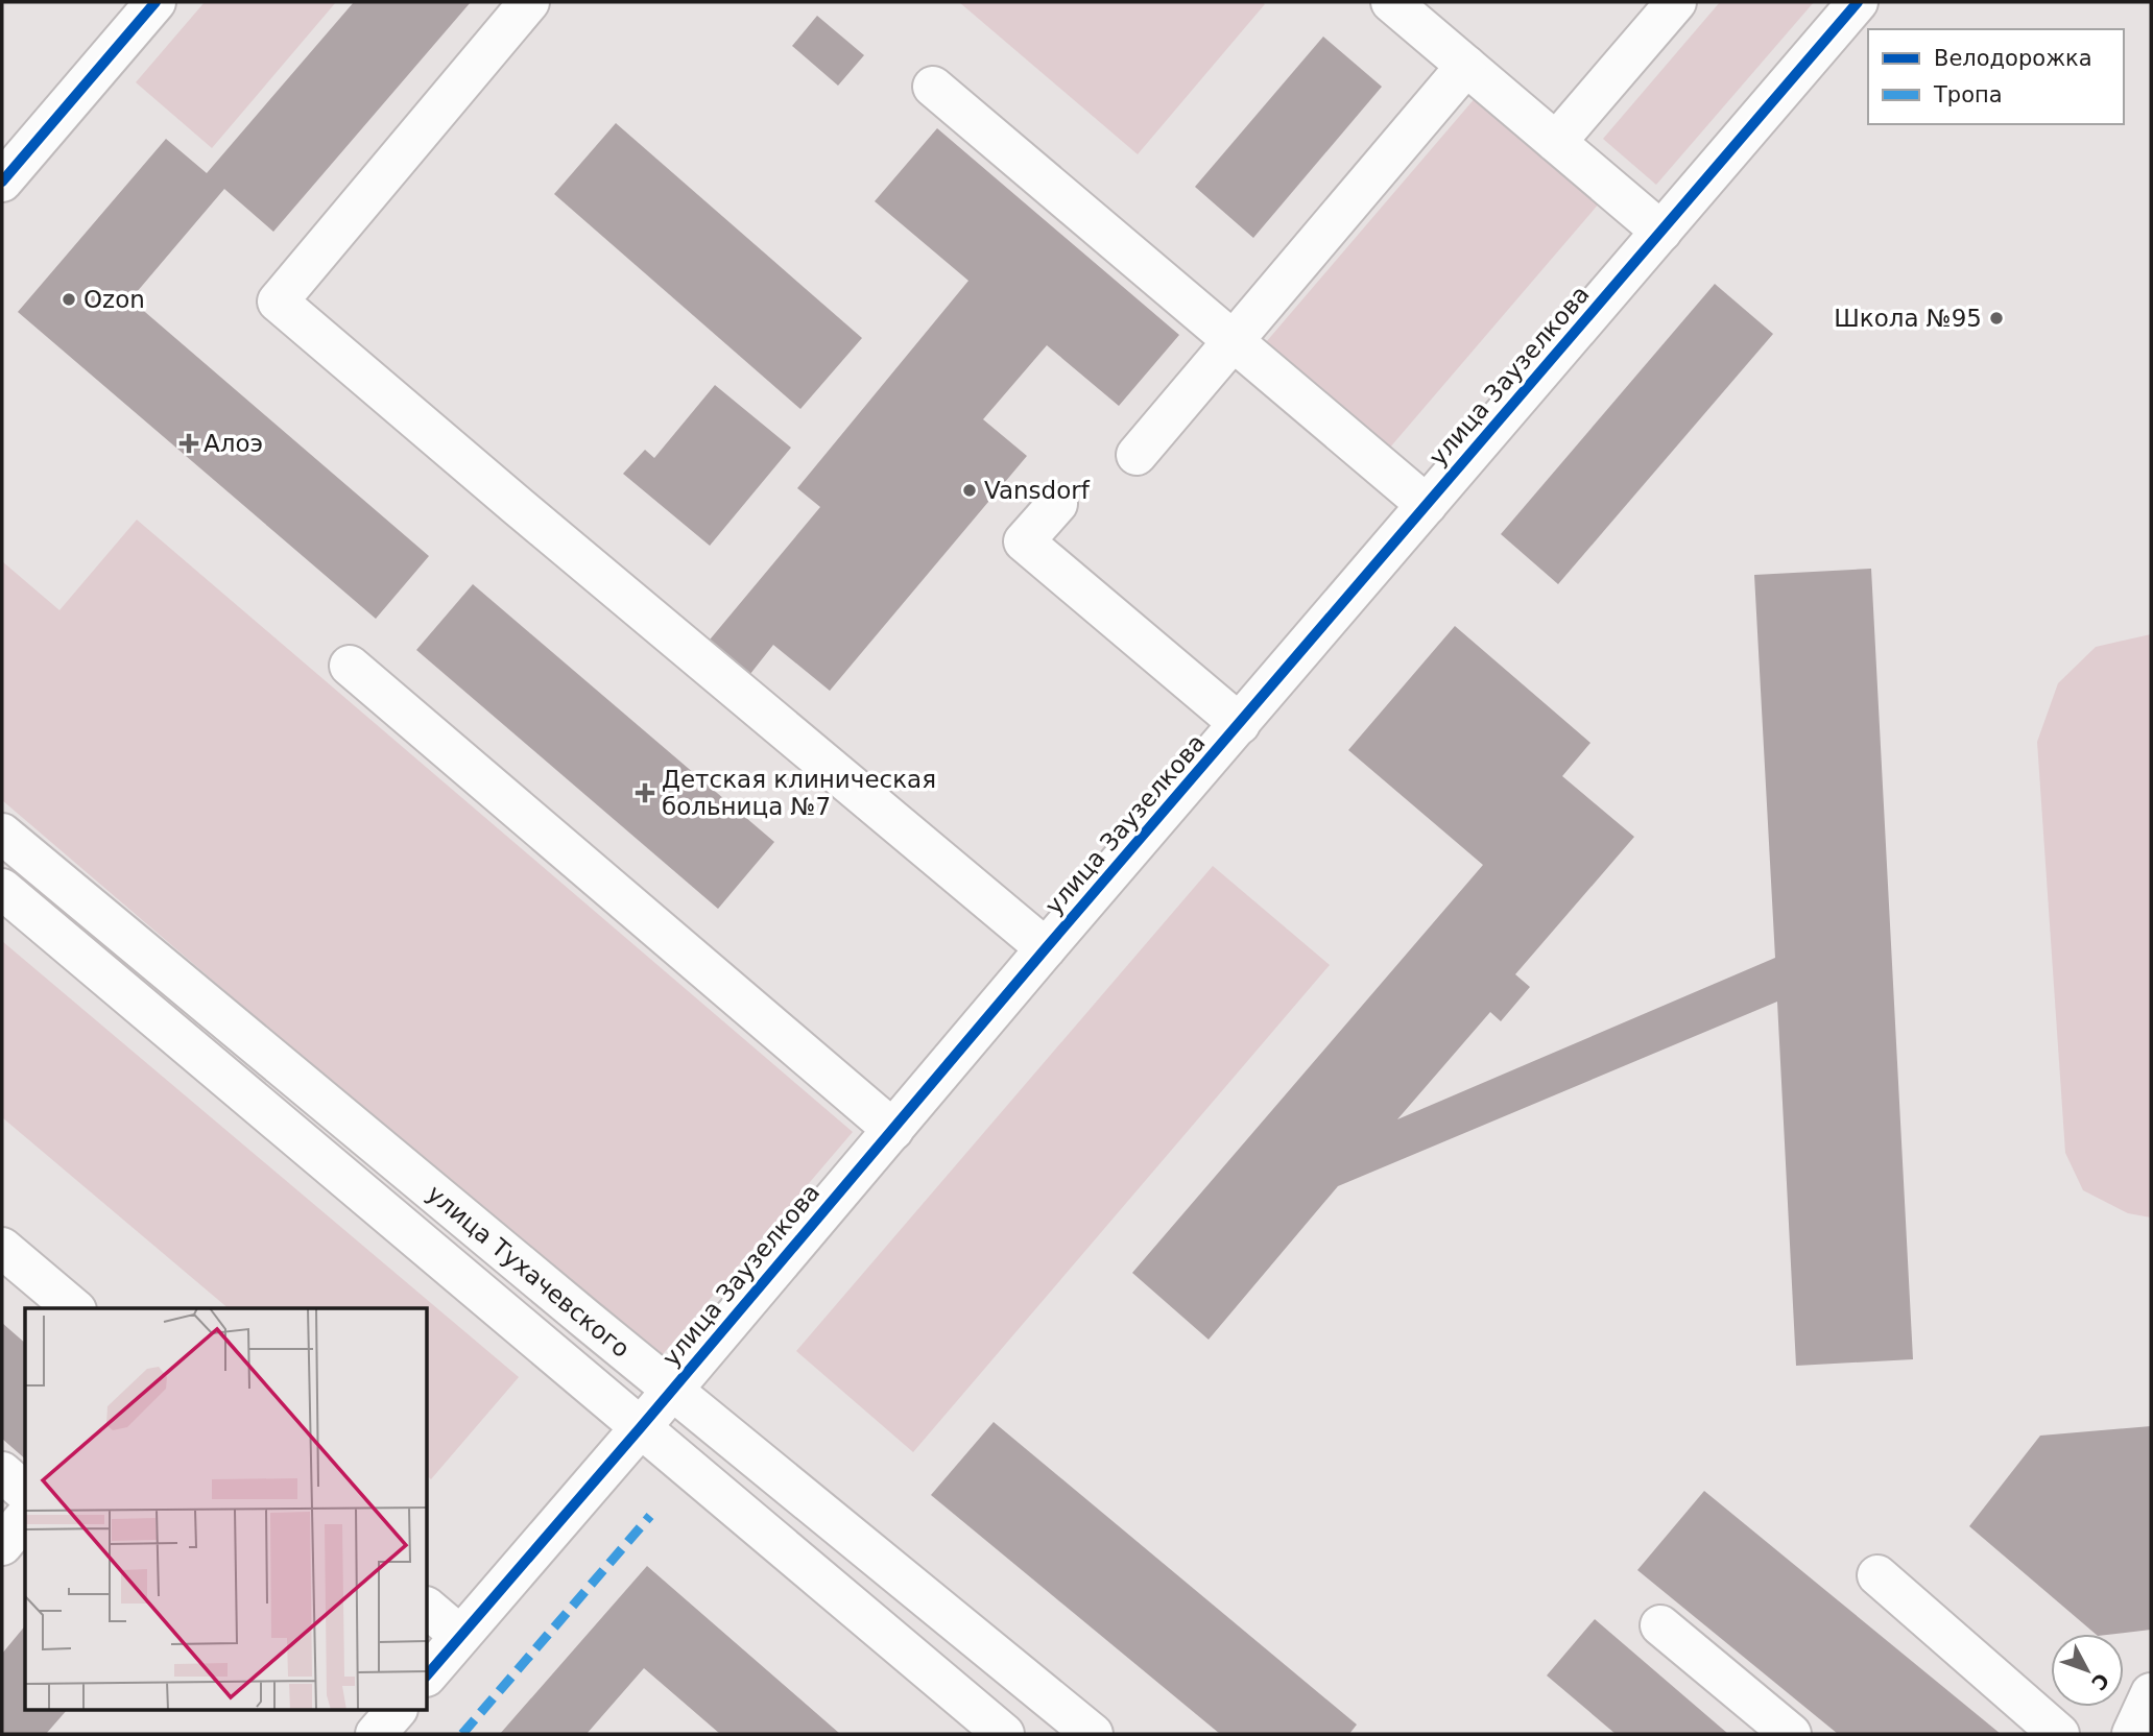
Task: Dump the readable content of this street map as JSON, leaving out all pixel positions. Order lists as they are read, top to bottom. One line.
{"streets":{"main road":["улица Заузелкова","улица Тухачевского"]},"crossings":[["улица Заузелкова","улица Тухачевского"]],"places":{"other":["Ozon","Школа №95","Vansdorf"],"health":["Алоэ","Детская клиническая больница №7"]},"legend":["Велодорожка","Тропа"],"north":"bottom right"}
